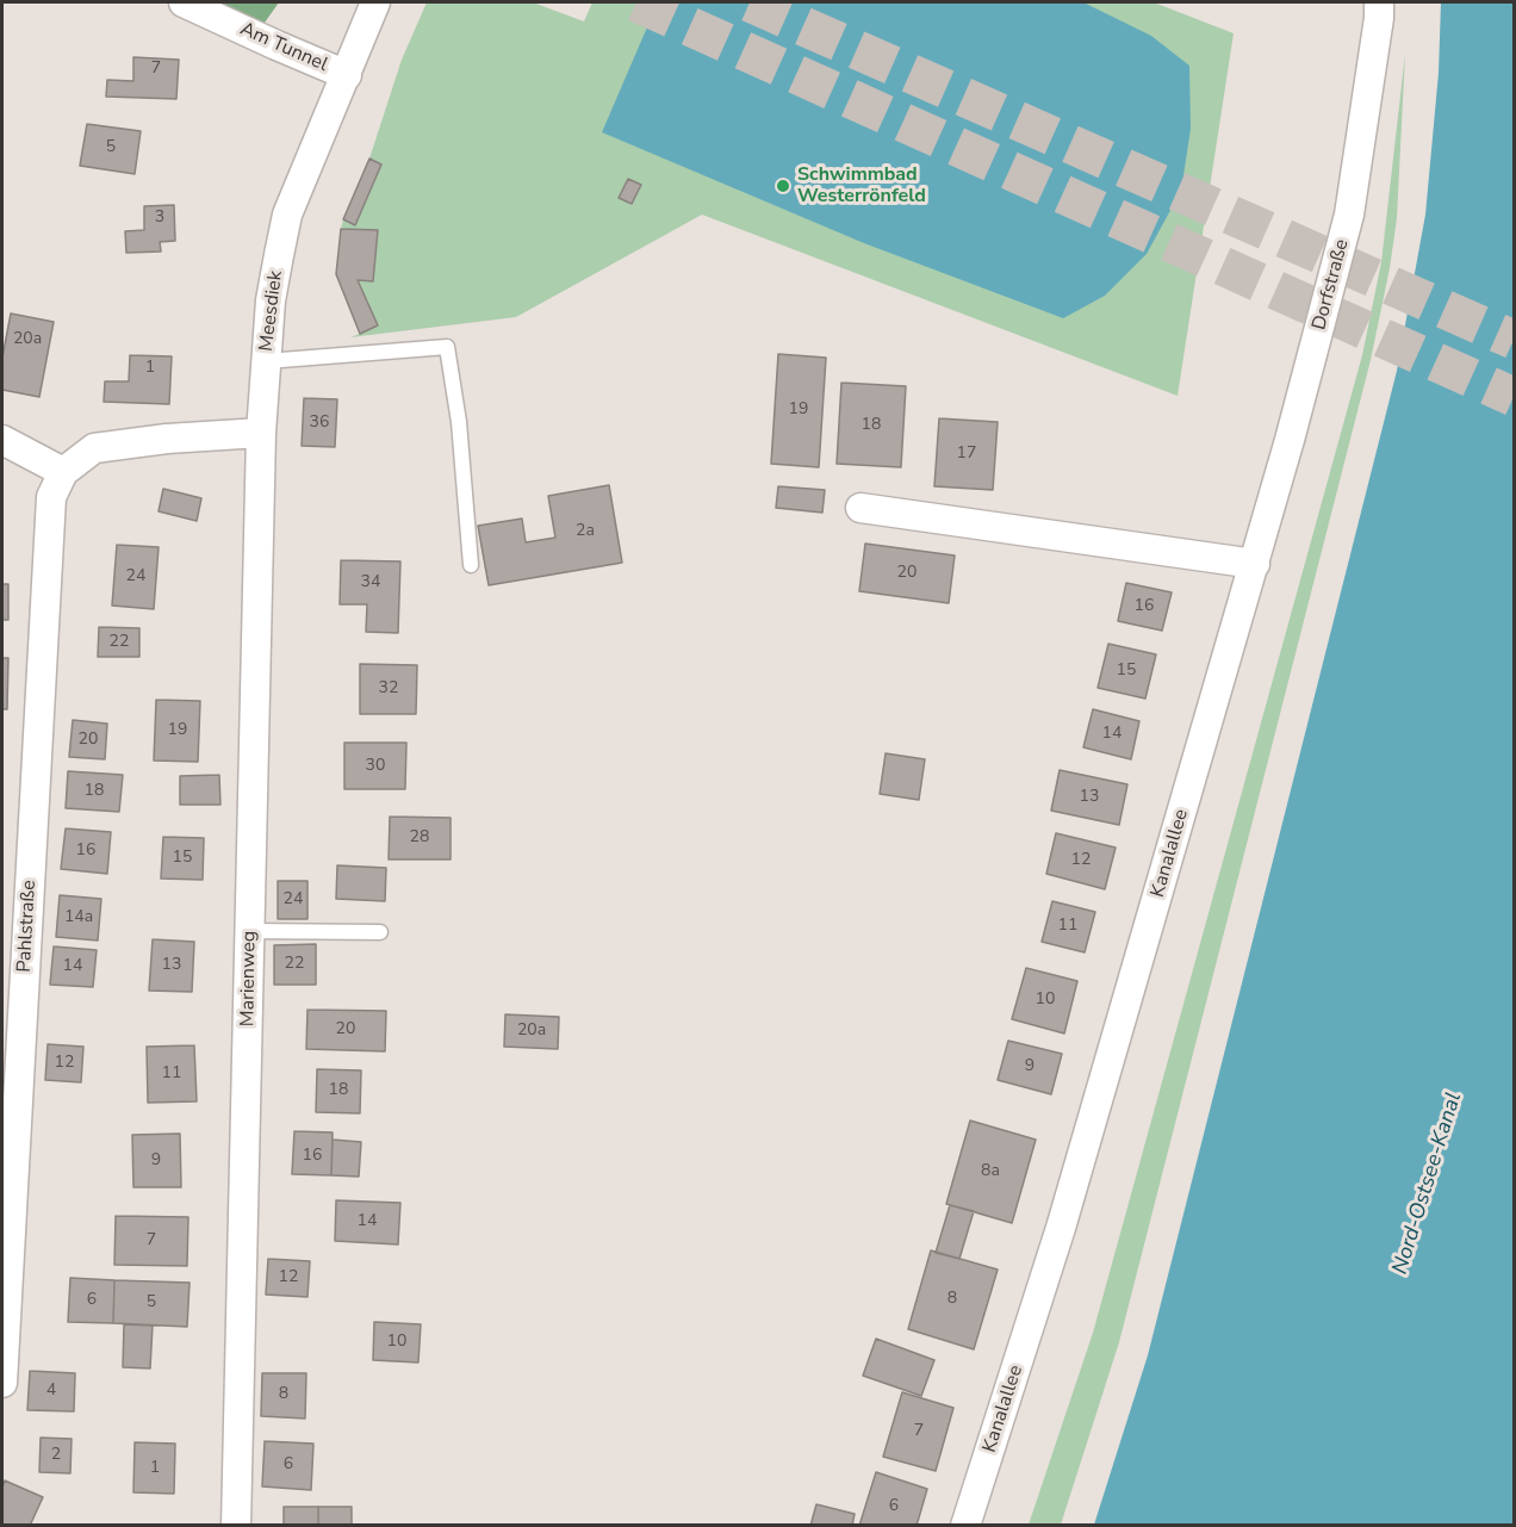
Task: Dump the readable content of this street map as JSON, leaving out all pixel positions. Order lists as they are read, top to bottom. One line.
{"streets":{"street":["Am Tunnel","Dorfstraße","Meesdiek","Kanalallee","Pahlstraße","Marienweg"]},"crossings":[["Am Tunnel","Meesdiek"],["Dorfstraße","Kanalallee"],["Meesdiek","Marienweg"]],"water":["Nord-Ostsee-Kanal"],"places":["Schwimmbad Westerrönfeld"],"house_numbers":["7","5","3","20a","1","19","36","18","17","2a","20","24","34","16","22","15","32","19","14","20","30","18","13","28","16","15","12","24","14a","11","22","13","14","10","20","20a","12","9","11","18","16","9","8a","14","7","12","8","6","5","10","4","8","7","2","6","1","6"]}
